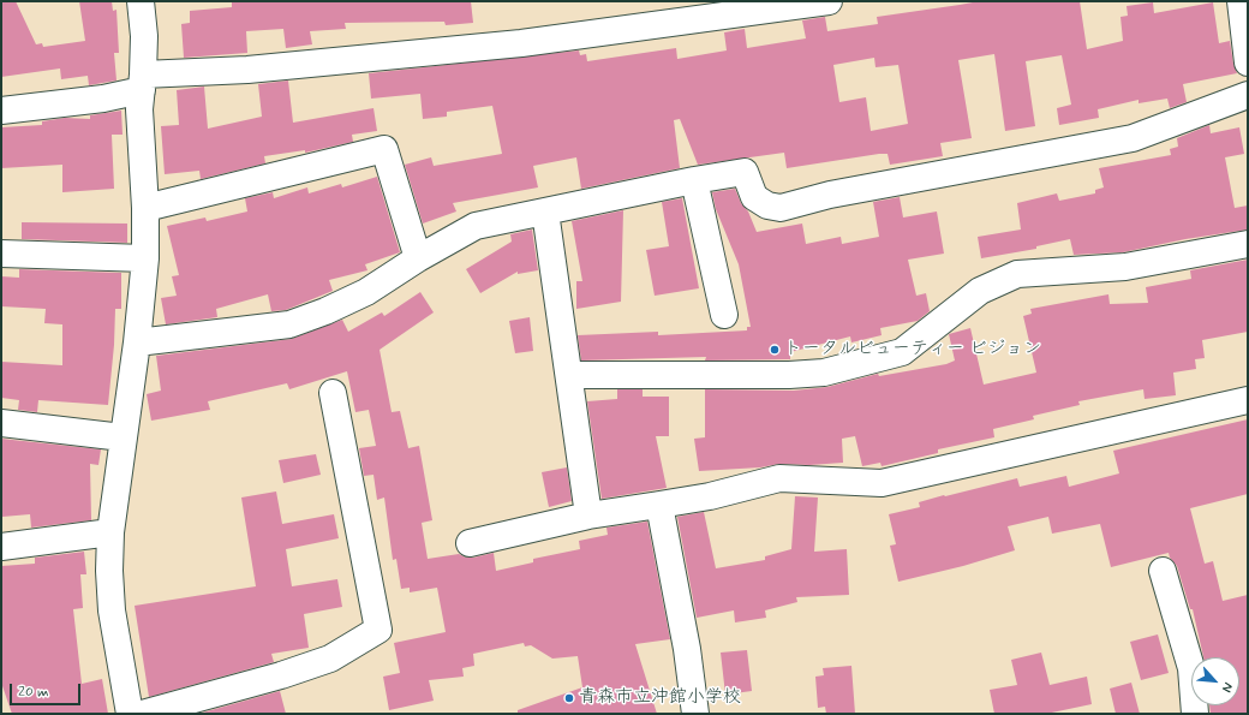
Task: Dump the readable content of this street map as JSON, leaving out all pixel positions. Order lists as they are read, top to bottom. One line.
{"places":["トータルビューティー ビジョン","青森市立沖館小学校"],"scale_bar":"20 m","north":"bottom right"}
